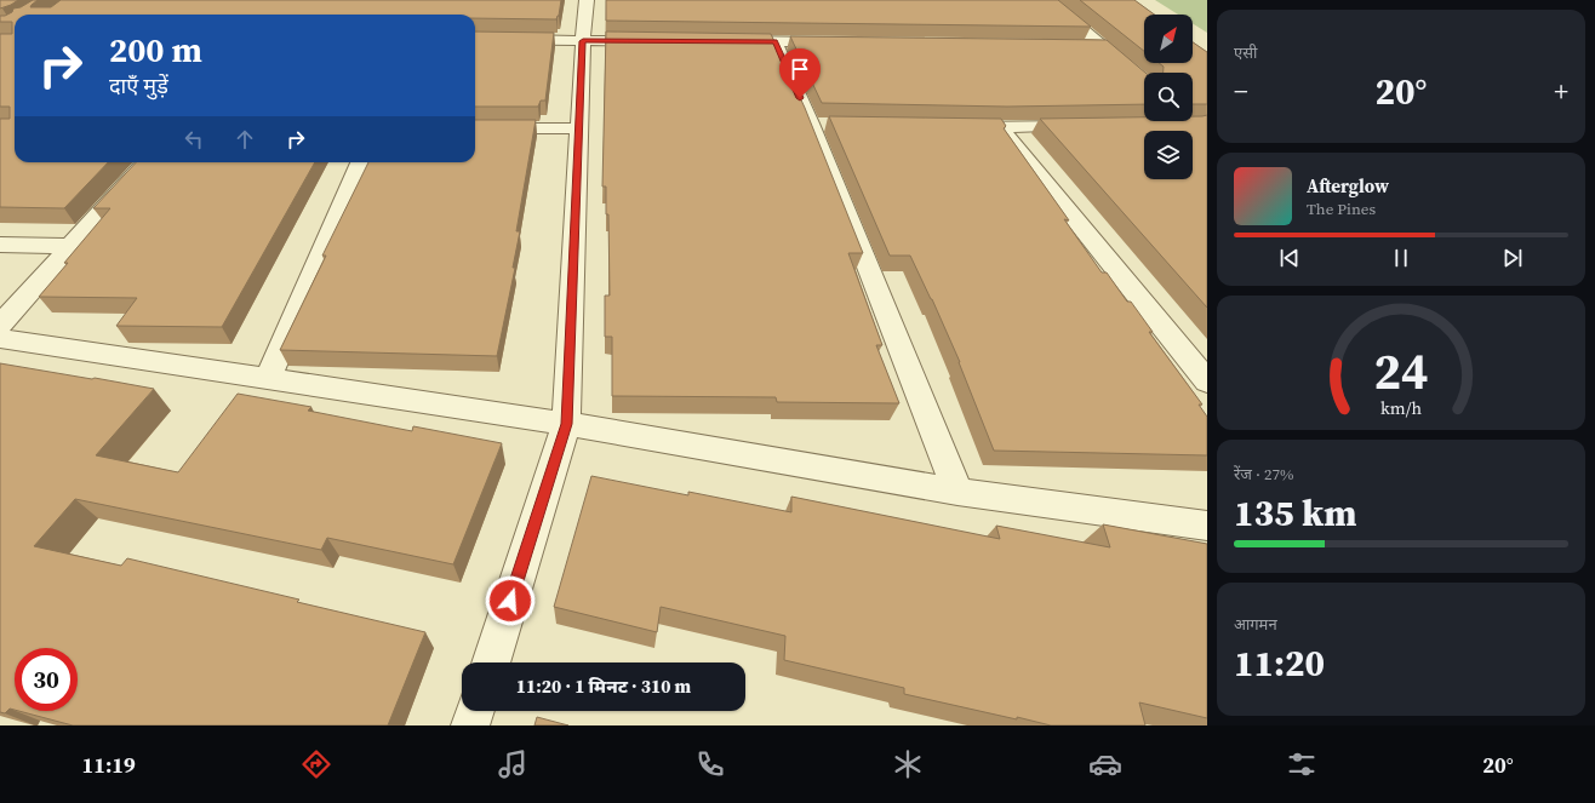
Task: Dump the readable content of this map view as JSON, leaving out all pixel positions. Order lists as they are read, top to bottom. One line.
{"north":"top right","page":{"tile":["एसी",["रेंज · 27%","135 km"],["आगमन","11:20"]],"turn":["200 m","दाएँ मुड़ें"],"heat":["−","20°","+"],"song":["Afterglow","The Pines"],"limit":"30","trip":"11:20 · 1 मिनट · 310 m","tabs":["11:19","20°"],"gauge":["24","km/h"]}}
